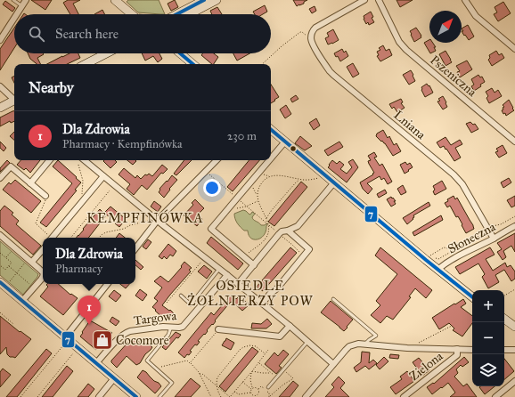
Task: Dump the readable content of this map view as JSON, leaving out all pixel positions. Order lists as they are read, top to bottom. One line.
{"streets":{"street":["Pszeniczna","Lniana","Słoneczna","Targowa","Zielona"]},"crossings":[["Lniana","Słoneczna"]],"districts":["KEMPFINÓWKA","OSIEDLE ŻOŁNIERZY POW"],"places":{"shop":["Cocomore"]},"lines":["transit line 7"],"north":"top right","page":{"search":"Search here","heading":"Nearby","list":[{"mark":"1","name":"Dla Zdrowia","note":"Pharmacy · Kempfinówka","value":"230 m"}],"popup":["Dla Zdrowia","Pharmacy"],"map_buttons":["+","−"],"pins":"1"}}
